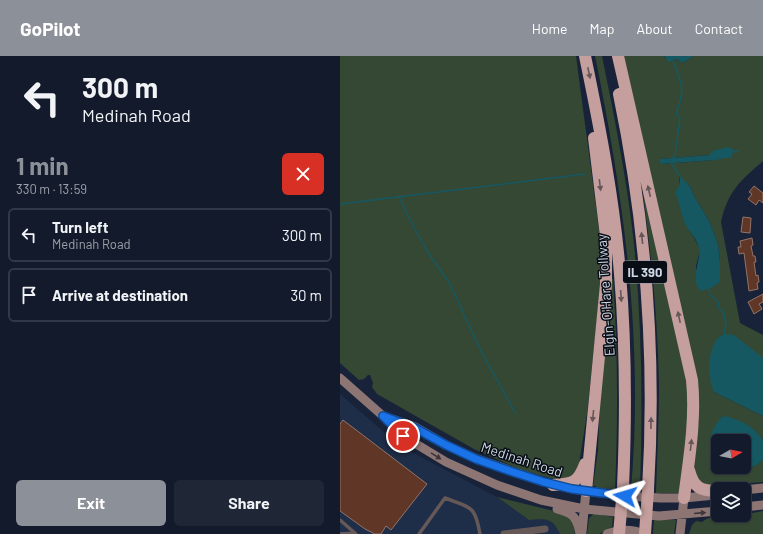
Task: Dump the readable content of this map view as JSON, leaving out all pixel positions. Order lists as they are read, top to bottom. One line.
{"streets":{"highway":["IL 390","Elgin-O'Hare Tollway"],"main road":["Medinah Road"]},"north":"right","page":{"header":"GoPilot","nav":["Home","Map","About","Contact"],"turn":["300 m","Medinah Road"],"heading":["1 min","330 m · 13:59"],"list":[{"name":"Turn left","note":"Medinah Road","value":"300 m"},{"name":"Arrive at destination","value":"30 m"}],"buttons":["Exit","Share"]}}
